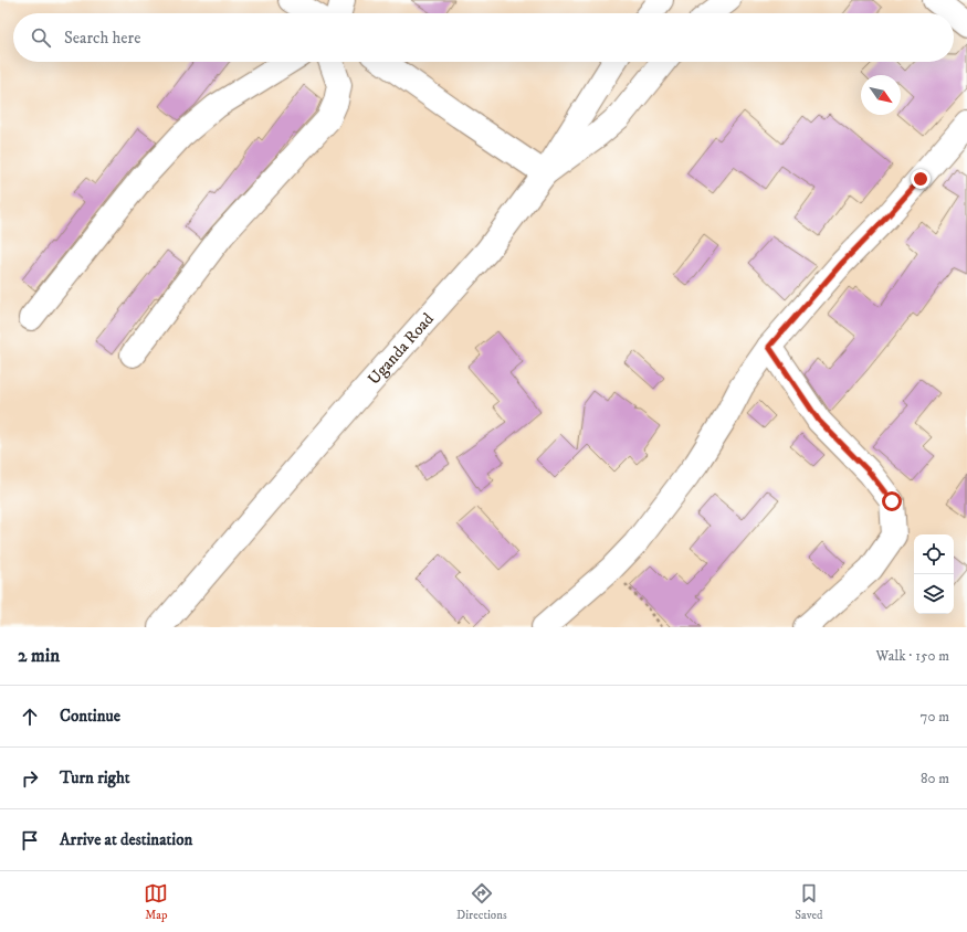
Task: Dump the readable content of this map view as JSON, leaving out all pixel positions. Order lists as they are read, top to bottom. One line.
{"streets":{"street":["Uganda Road"]},"north":"bottom right","page":{"search":"Search here","heading":["2 min","Walk · 150 m"],"list":[["Continue","70 m"],["Turn right","80 m"],"Arrive at destination"],"nav":["Map","Directions","Saved"]}}
